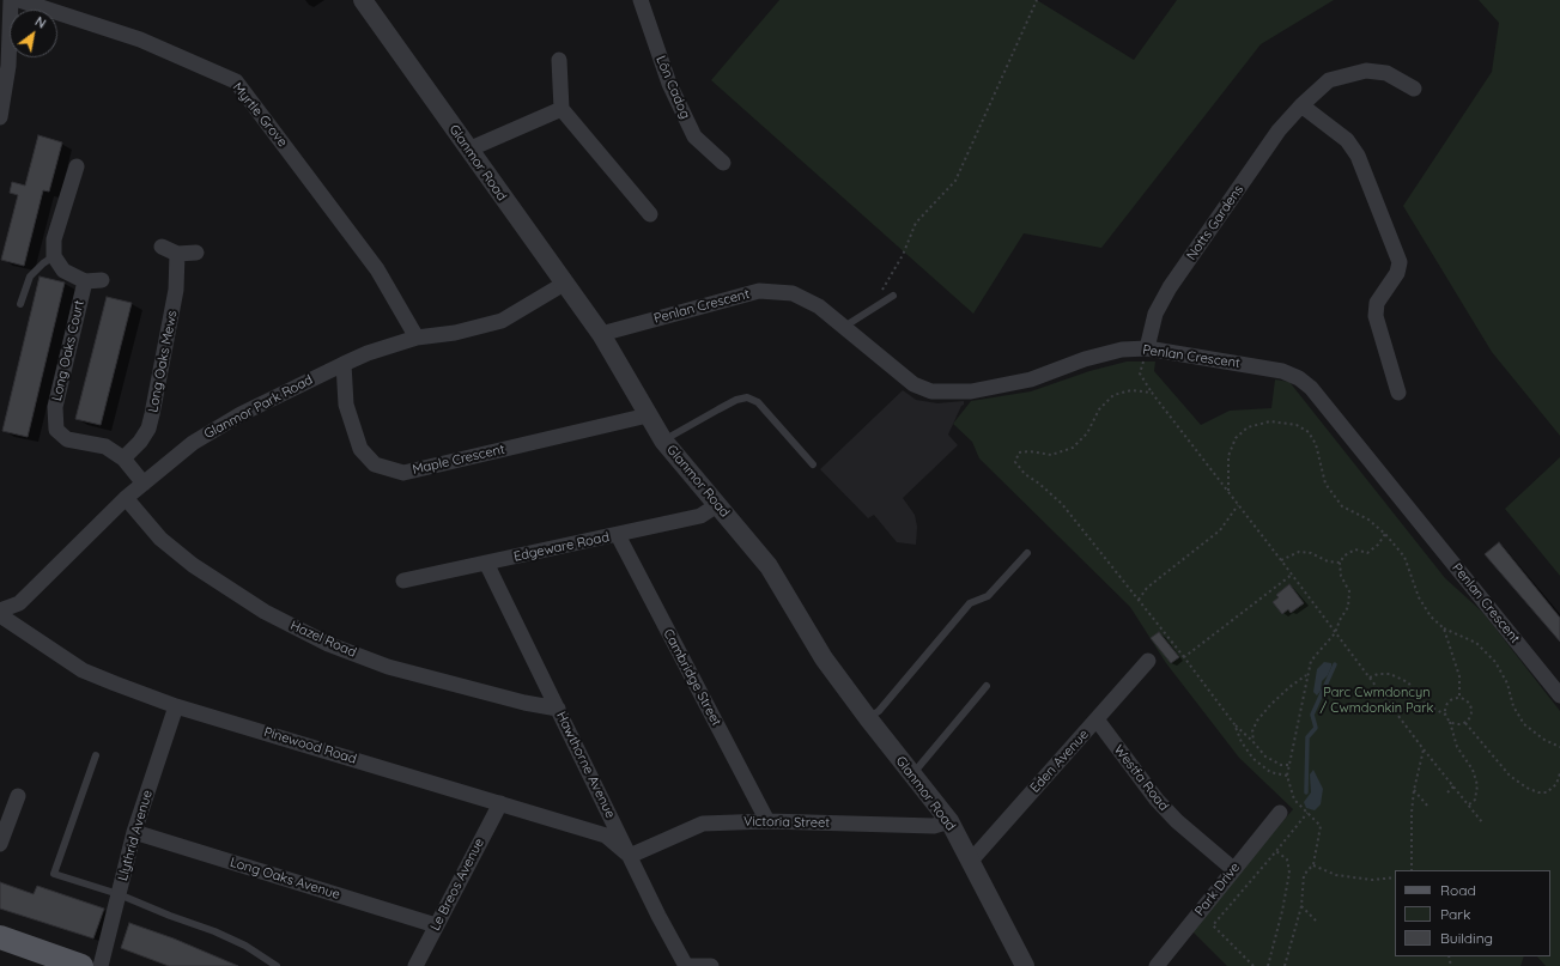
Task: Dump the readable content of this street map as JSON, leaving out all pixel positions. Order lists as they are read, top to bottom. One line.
{"streets":{"street":["Lôn Cadog","Myrtle Grove","Glanmor Road","Notts Gardens","Penlan Crescent","Long Oaks Court","Long Oaks Mews","Glanmor Park Road","Maple Crescent","Edgeware Road","Hazel Road","Cambridge Street","Pinewood Road","Eden Avenue","Hawthorne Avenue","Westfa Road","Victoria Street","Llythrid Avenue","Long Oaks Avenue","Le Breos Avenue","Park Drive"]},"crossings":[["Myrtle Grove","Glanmor Park Road"],["Glanmor Road","Penlan Crescent"],["Glanmor Road","Glanmor Park Road"],["Glanmor Road","Maple Crescent"],["Glanmor Road","Edgeware Road"],["Glanmor Road","Eden Avenue"],["Glanmor Road","Victoria Street"],["Notts Gardens","Penlan Crescent"],["Long Oaks Court","Long Oaks Mews"],["Long Oaks Court","Glanmor Park Road"],["Glanmor Park Road","Maple Crescent"],["Glanmor Park Road","Hazel Road"],["Edgeware Road","Cambridge Street"],["Edgeware Road","Hawthorne Avenue"],["Hazel Road","Hawthorne Avenue"],["Cambridge Street","Victoria Street"],["Pinewood Road","Hawthorne Avenue"],["Pinewood Road","Victoria Street"],["Pinewood Road","Llythrid Avenue"],["Pinewood Road","Le Breos Avenue"],["Eden Avenue","Westfa Road"],["Hawthorne Avenue","Victoria Street"],["Westfa Road","Park Drive"],["Llythrid Avenue","Long Oaks Avenue"],["Long Oaks Avenue","Le Breos Avenue"]],"parks":["Parc Cwmdoncyn / Cwmdonkin Park"],"legend":["Road","Park","Building"],"north":"top right"}
